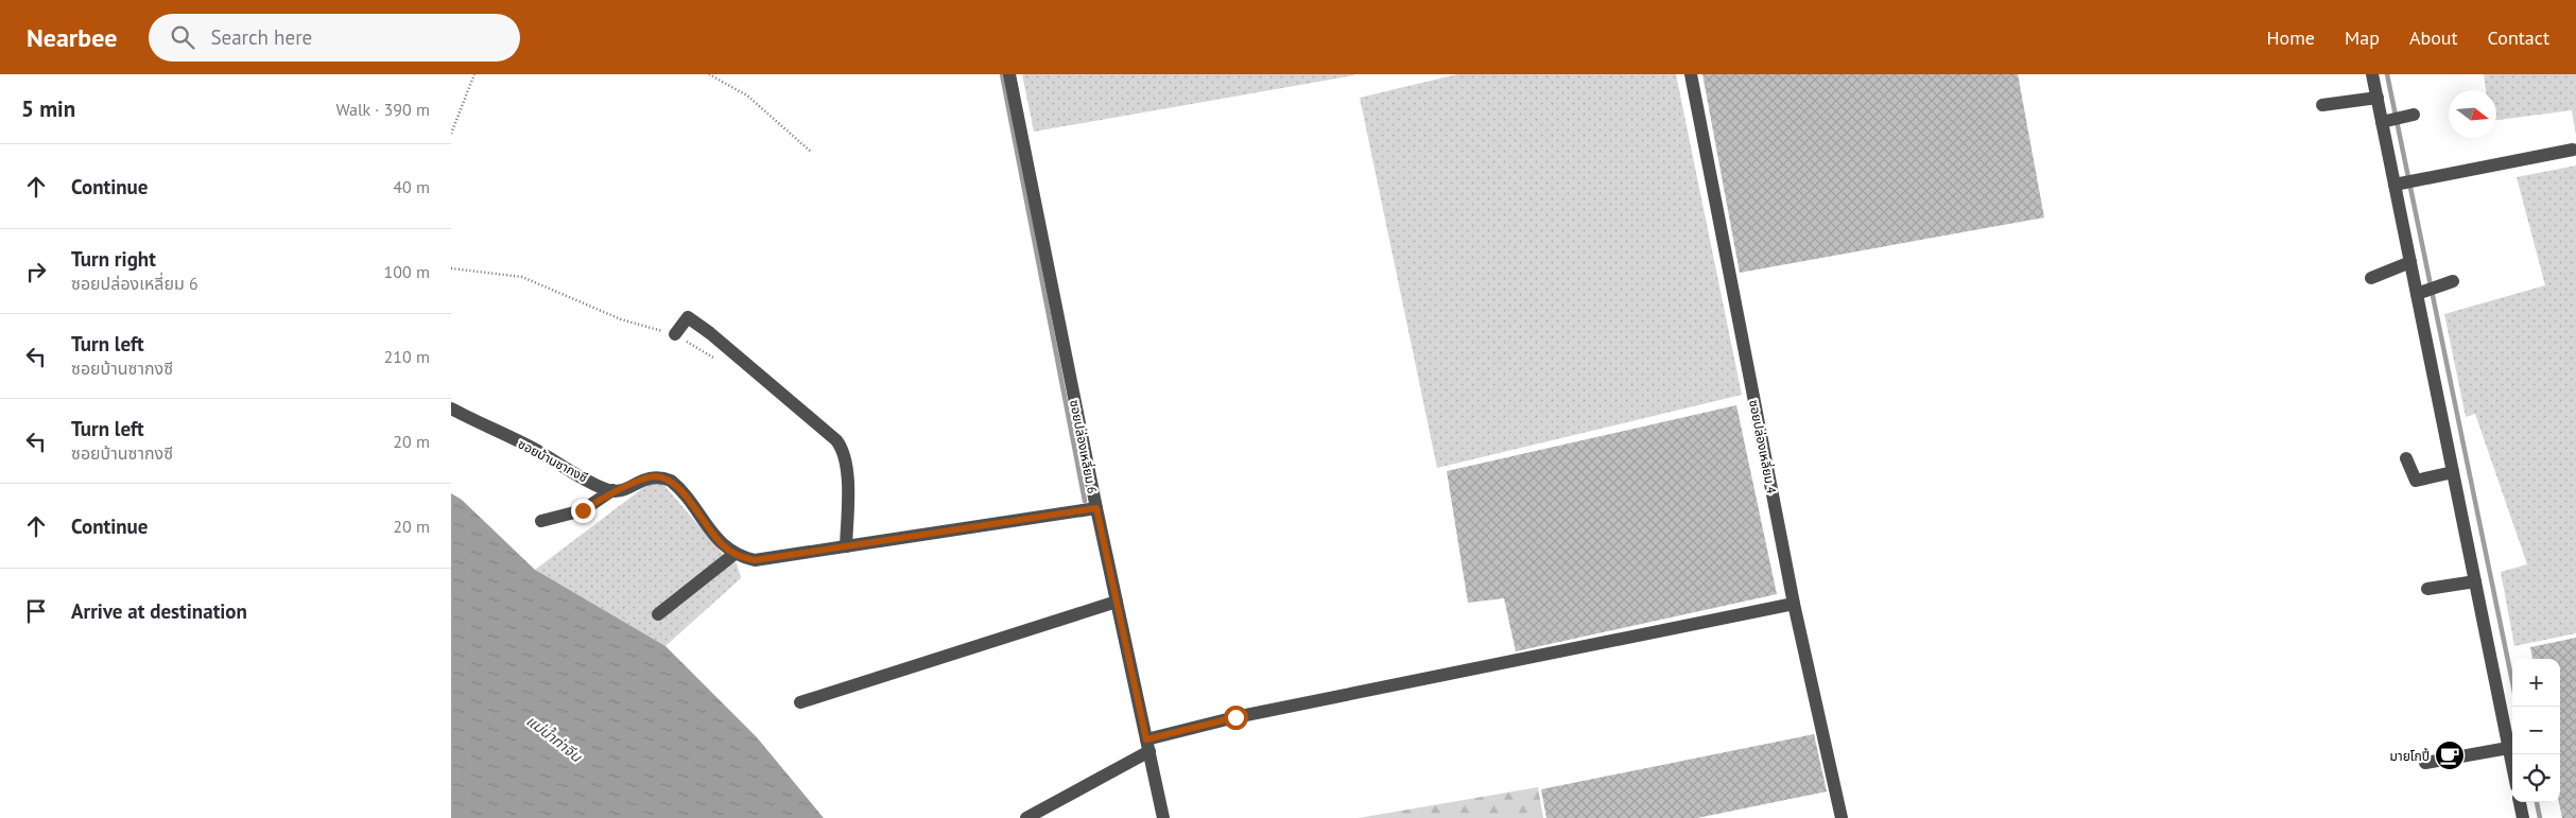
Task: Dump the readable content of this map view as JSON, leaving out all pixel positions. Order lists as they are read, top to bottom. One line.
{"streets":{"street":["ซอยปล่องเหลี่ยม 6","ซอยปล่องเหลี่ยม 4","ซอยบ้านซากงซี"]},"water":["แม่น้ำท่าจีน"],"places":{"cafe":["มายโกปี้"]},"north":"right","page":{"header":"Nearbee","search":"Search here","nav":["Home","Map","About","Contact"],"heading":["5 min","Walk · 390 m"],"list":[["Continue","40 m"],["Turn right","ซอยปล่องเหลี่ยม 6","100 m"],["Turn left","ซอยบ้านซากงซี","210 m"],["Turn left","ซอยบ้านซากงซี","20 m"],["Continue","20 m"],"Arrive at destination"],"map_buttons":["+","−"]}}
